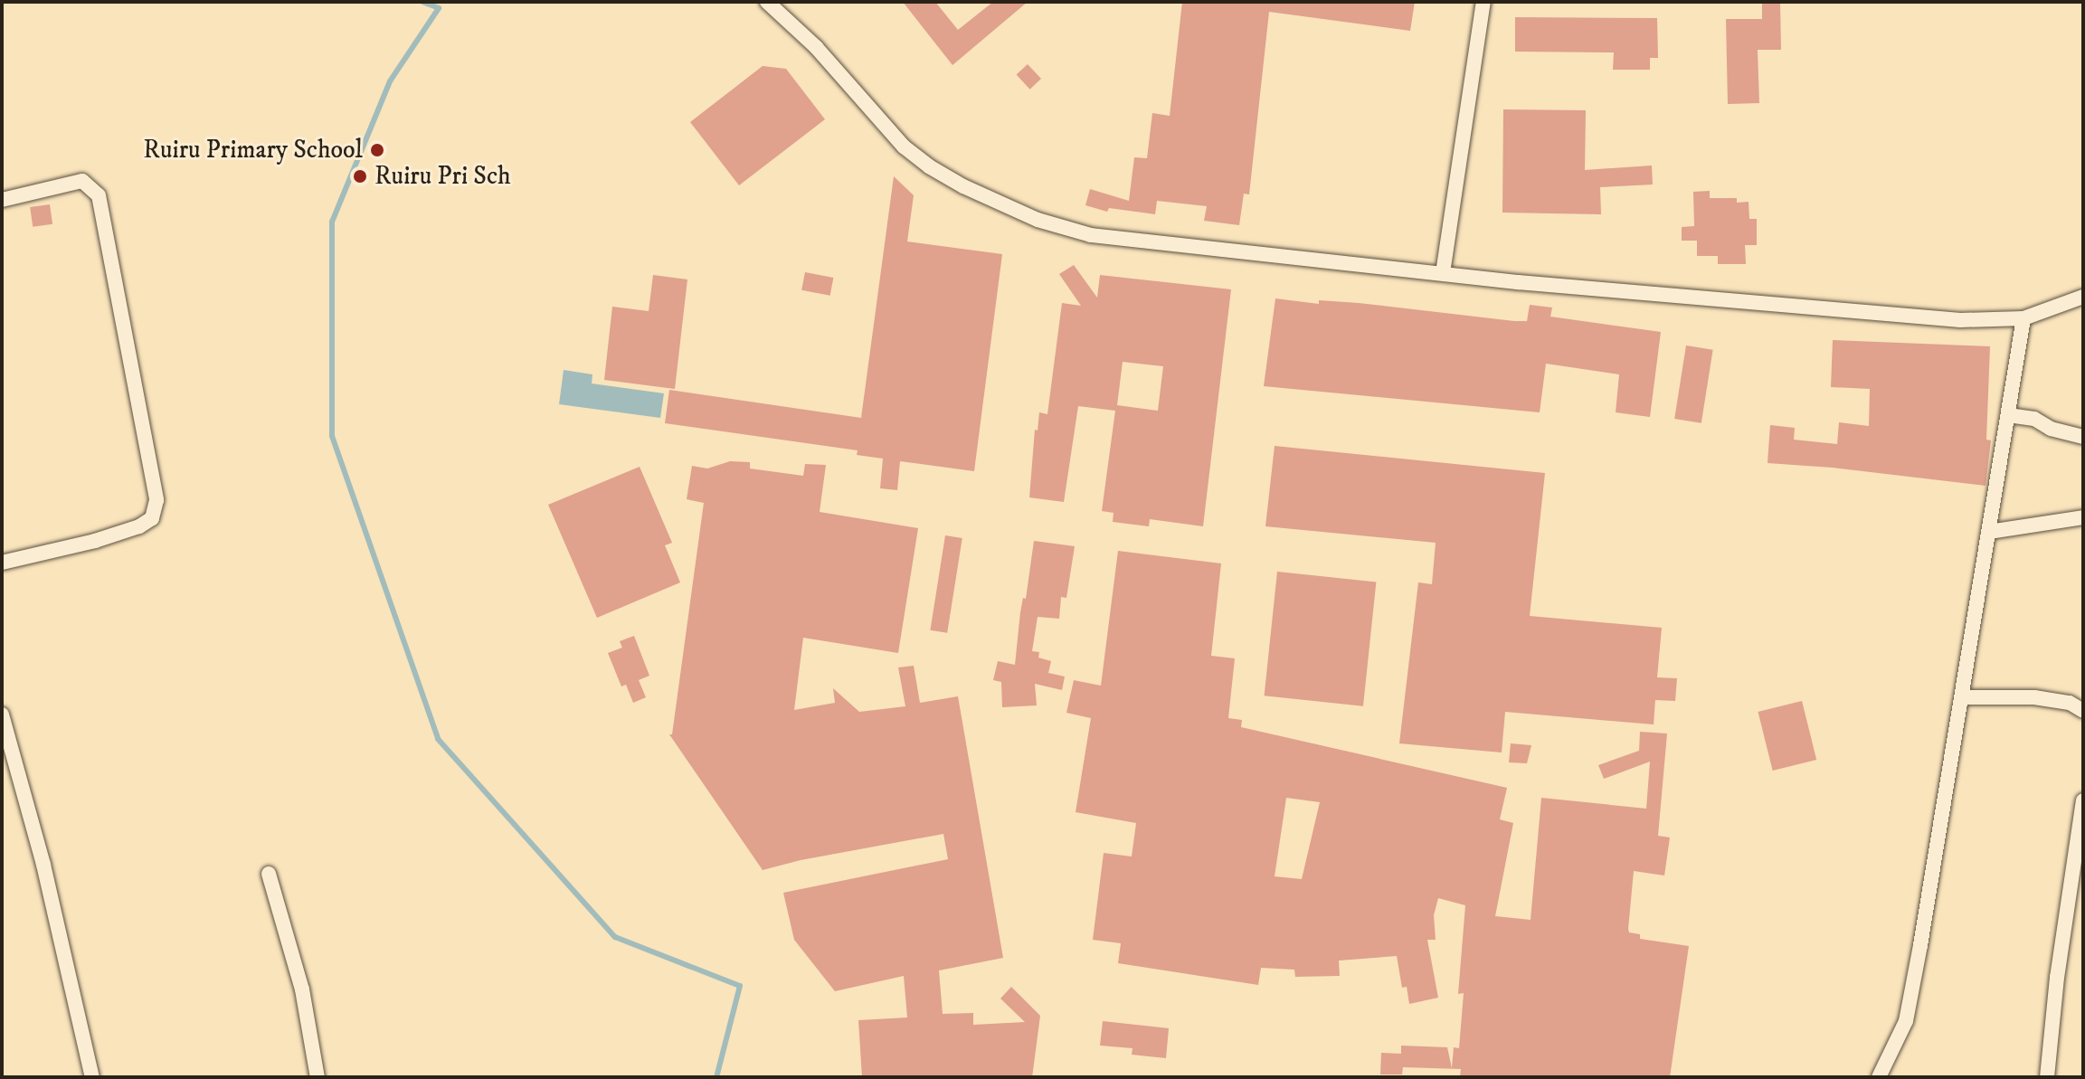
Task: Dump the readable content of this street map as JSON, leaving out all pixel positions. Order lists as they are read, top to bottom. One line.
{"places":["Ruiru Primary School","Ruiru Pri Sch"]}
